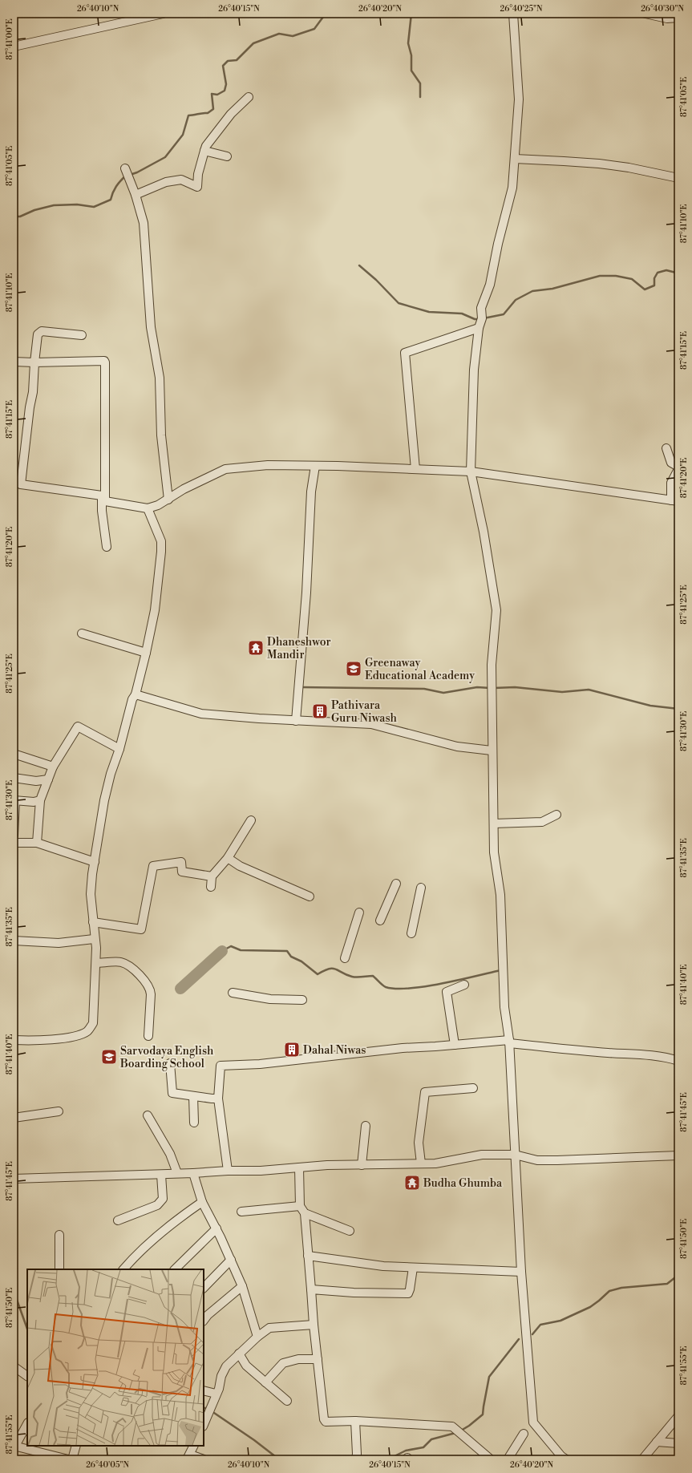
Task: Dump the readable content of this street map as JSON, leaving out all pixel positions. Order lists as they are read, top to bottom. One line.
{"places":{"temple":["Dhaneshwor Mandir","Budha Ghumba"],"school or university":["Greenaway Educational Academy","Sarvodaya English Boarding School"],"building":["Pathivara Guru Niwash","Dahal Niwas"]},"coordinates":["26°40'10\"N","26°40'15\"N","26°40'20\"N","26°40'25\"N","26°40'30\"N","87°41'00\"E","87°41'05\"E","87°41'10\"E","87°41'15\"E","87°41'20\"E","87°41'25\"E","87°41'30\"E","87°41'35\"E","87°41'40\"E","87°41'45\"E","87°41'50\"E","87°41'55\"E","26°40'05\"N"]}
